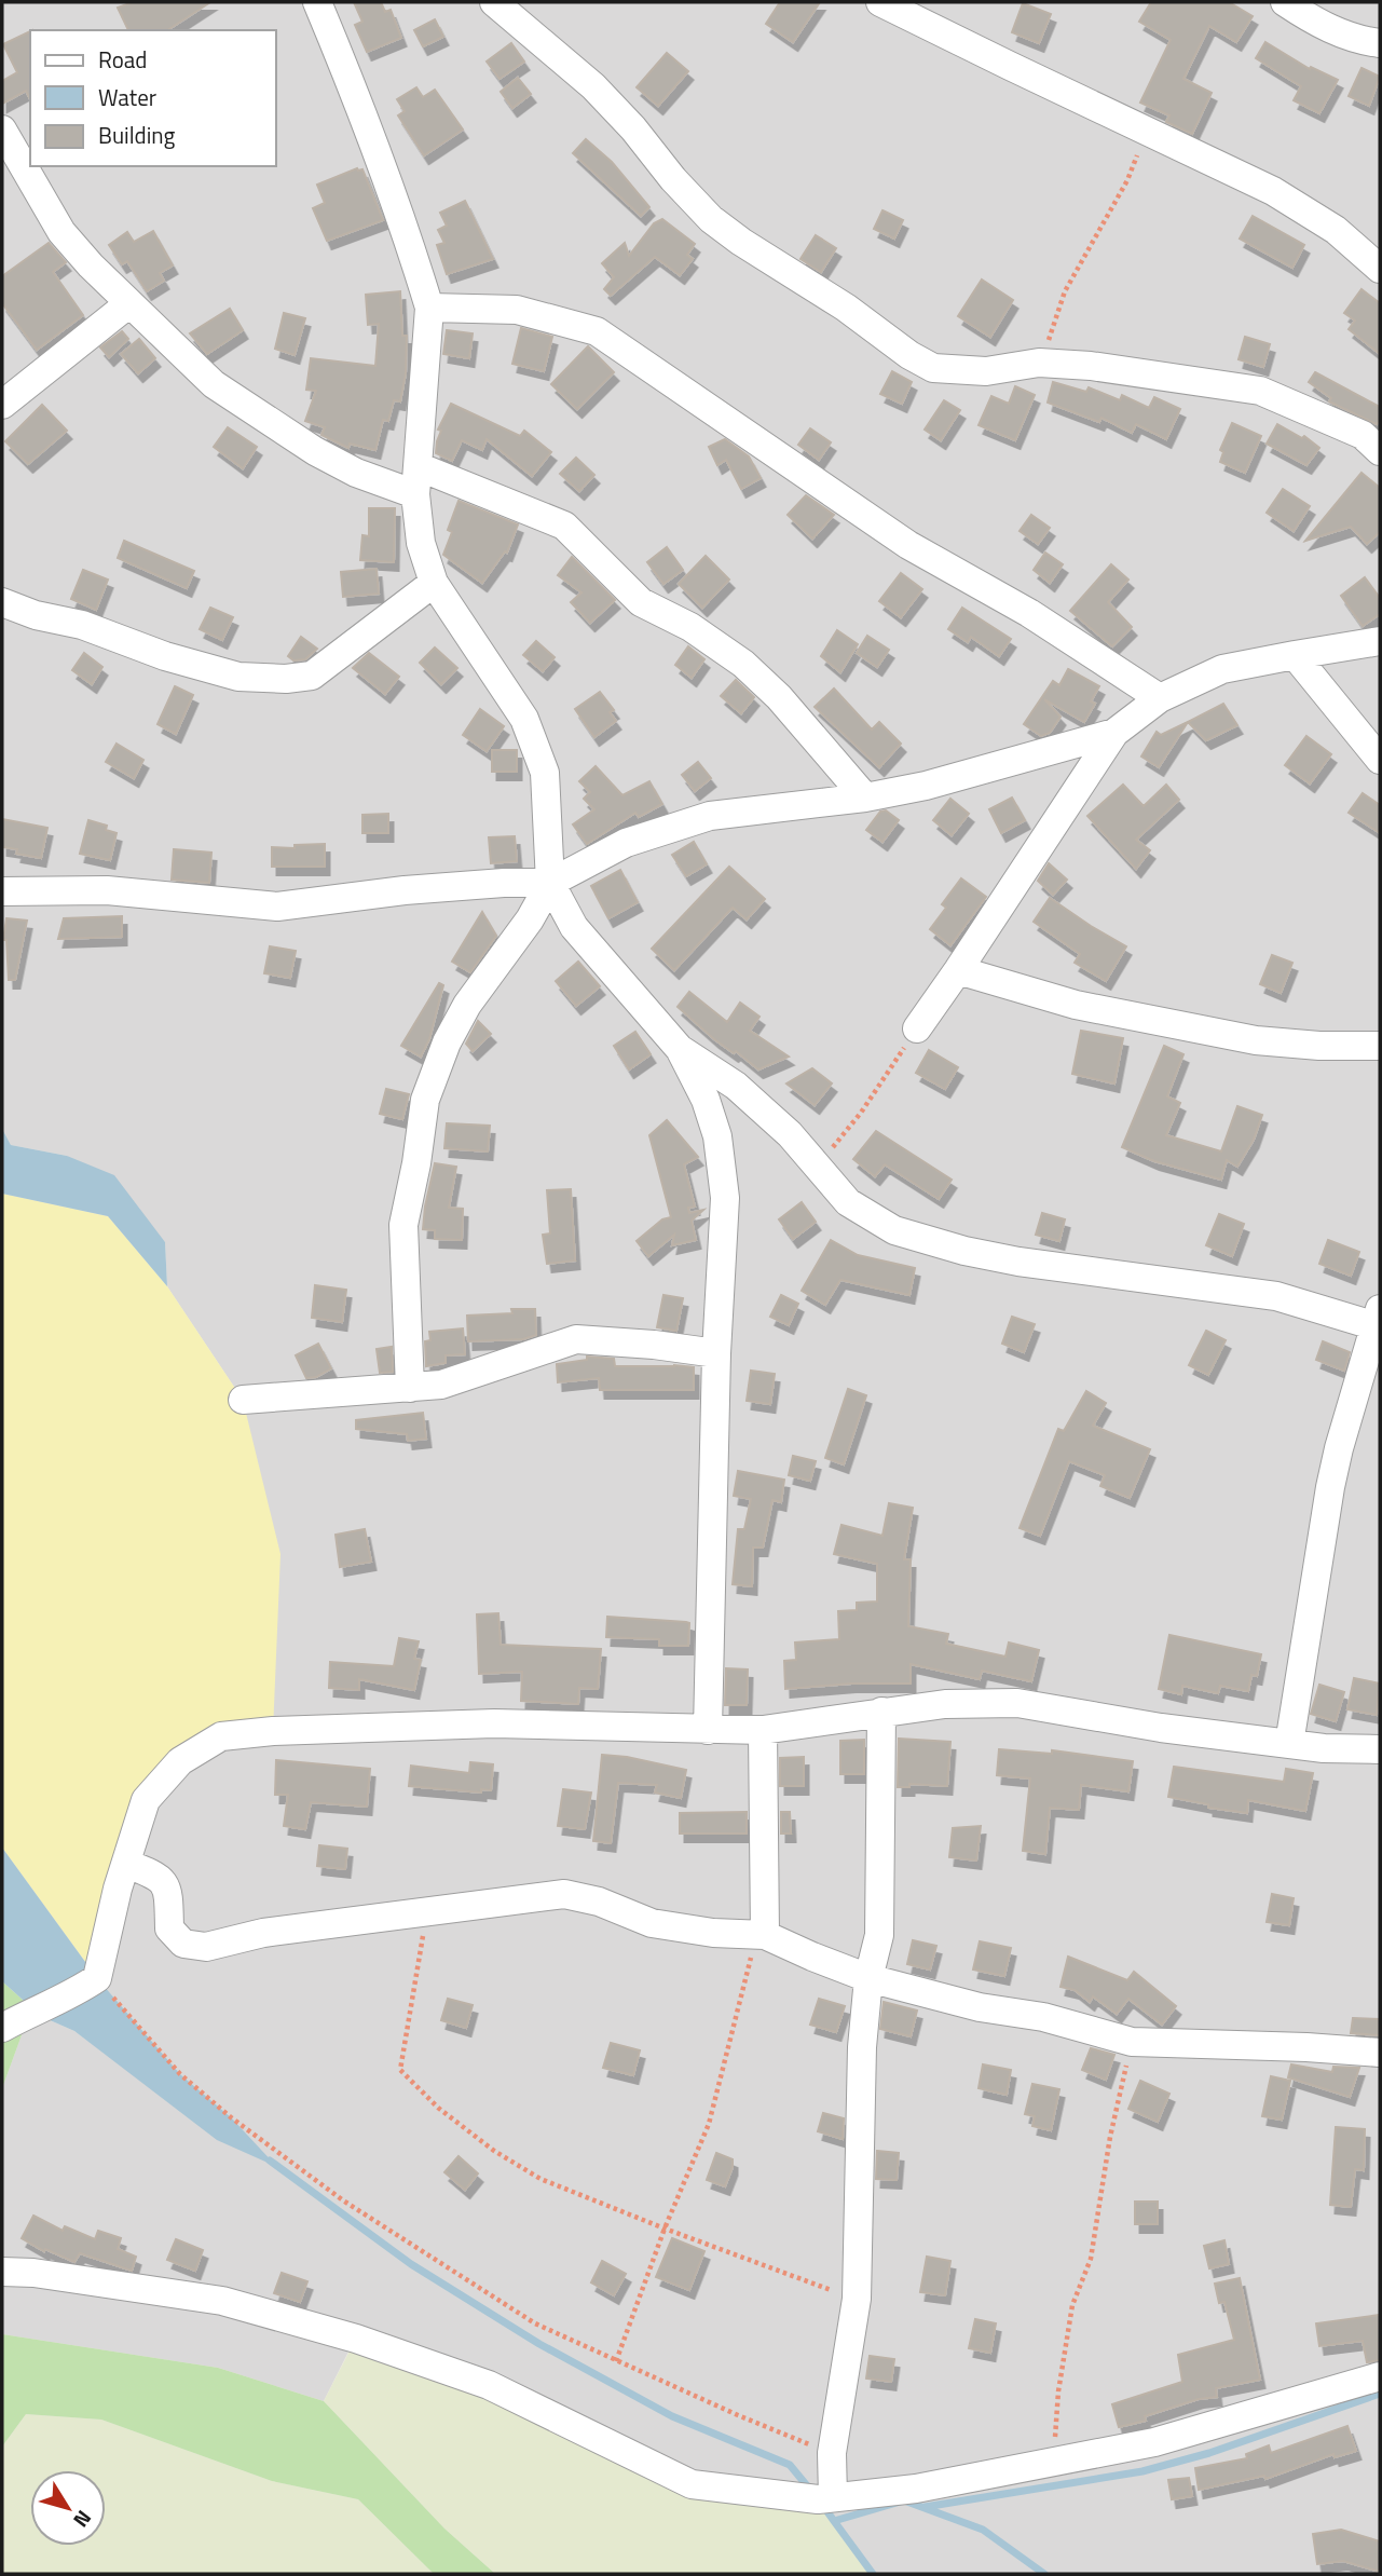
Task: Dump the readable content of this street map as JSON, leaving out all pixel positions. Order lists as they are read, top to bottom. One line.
{"legend":["Road","Water","Building"],"north":"bottom right"}
